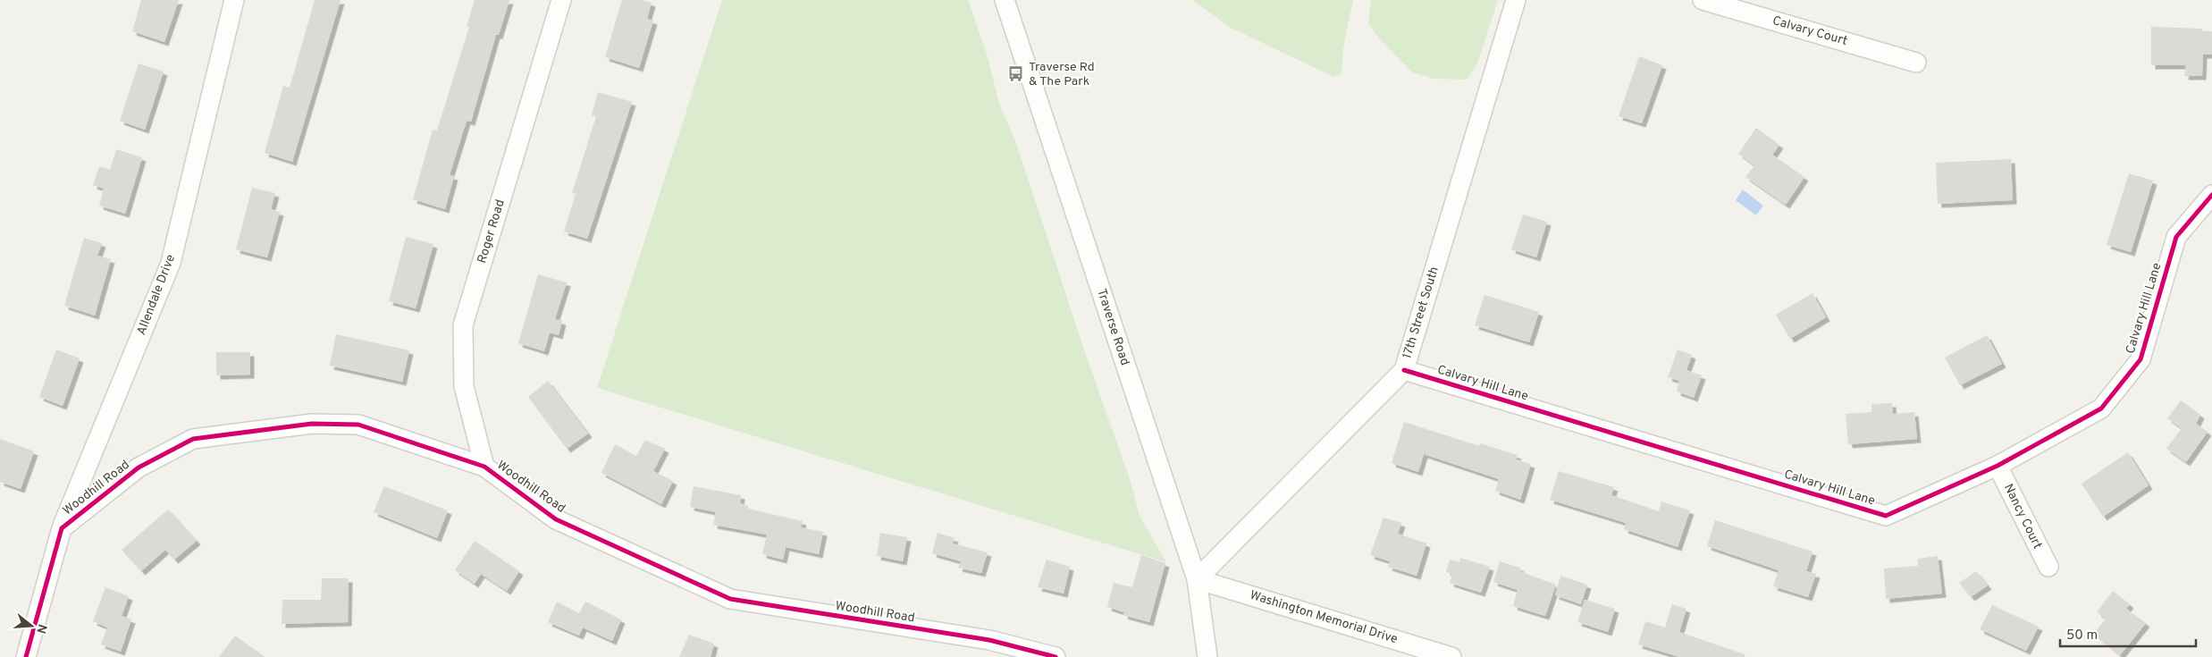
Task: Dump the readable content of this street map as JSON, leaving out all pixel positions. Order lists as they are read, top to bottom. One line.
{"streets":{"street":["Calvary Court","Roger Road","Allendale Drive","Calvary Hill Lane","17th Street South","Traverse Road","Woodhill Road","Nancy Court","Washington Memorial Drive"]},"crossings":[["Roger Road","Woodhill Road"],["Allendale Drive","Woodhill Road"],["Calvary Hill Lane","17th Street South"],["Calvary Hill Lane","Nancy Court"],["17th Street South","Traverse Road"],["17th Street South","Washington Memorial Drive"],["Traverse Road","Washington Memorial Drive"]],"places":{"bus stop":["Traverse Rd & The Park"]},"scale_bar":"50 m","north":"right"}
